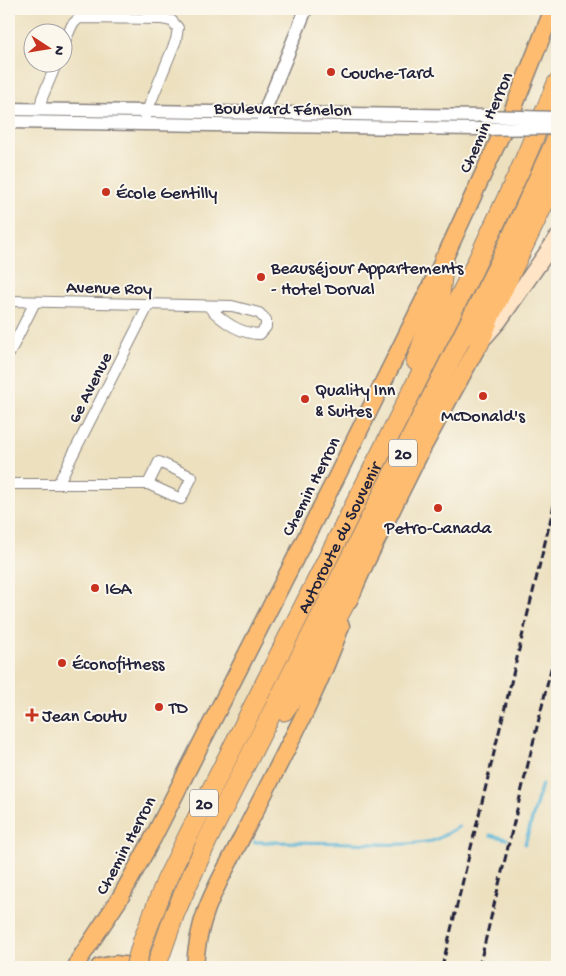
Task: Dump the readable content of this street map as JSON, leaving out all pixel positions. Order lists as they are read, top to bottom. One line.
{"streets":{"highway":["20","Autoroute du Souvenir"],"main road":["Chemin Herron"],"street":["Boulevard Fénelon","Avenue Roy","6e Avenue"]},"crossings":[["Avenue Roy","6e Avenue"]],"places":{"other":["Couche-Tard","École Gentilly","Beauséjour Appartements - Hotel Dorval","McDonald's","Quality Inn & Suites","Petro-Canada","IGA","Éconofitness","TD"],"health":["Jean Coutu"]},"north":"right"}
